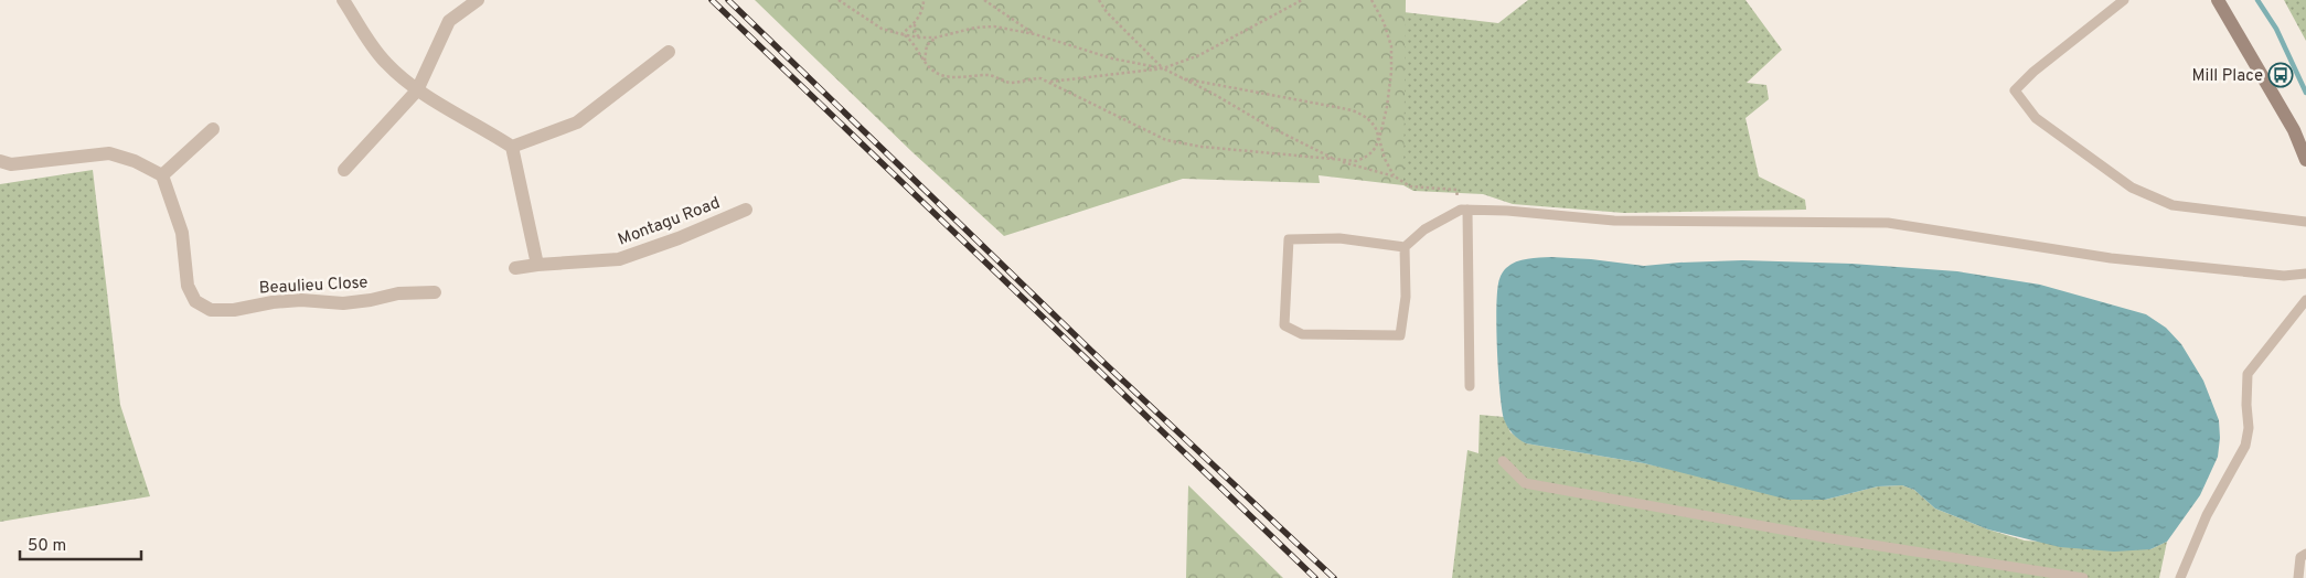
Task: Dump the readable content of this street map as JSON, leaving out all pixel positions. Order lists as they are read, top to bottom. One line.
{"streets":{"street":["Montagu Road","Beaulieu Close"]},"places":{"bus stop":["Mill Place"]},"scale_bar":"50 m"}
